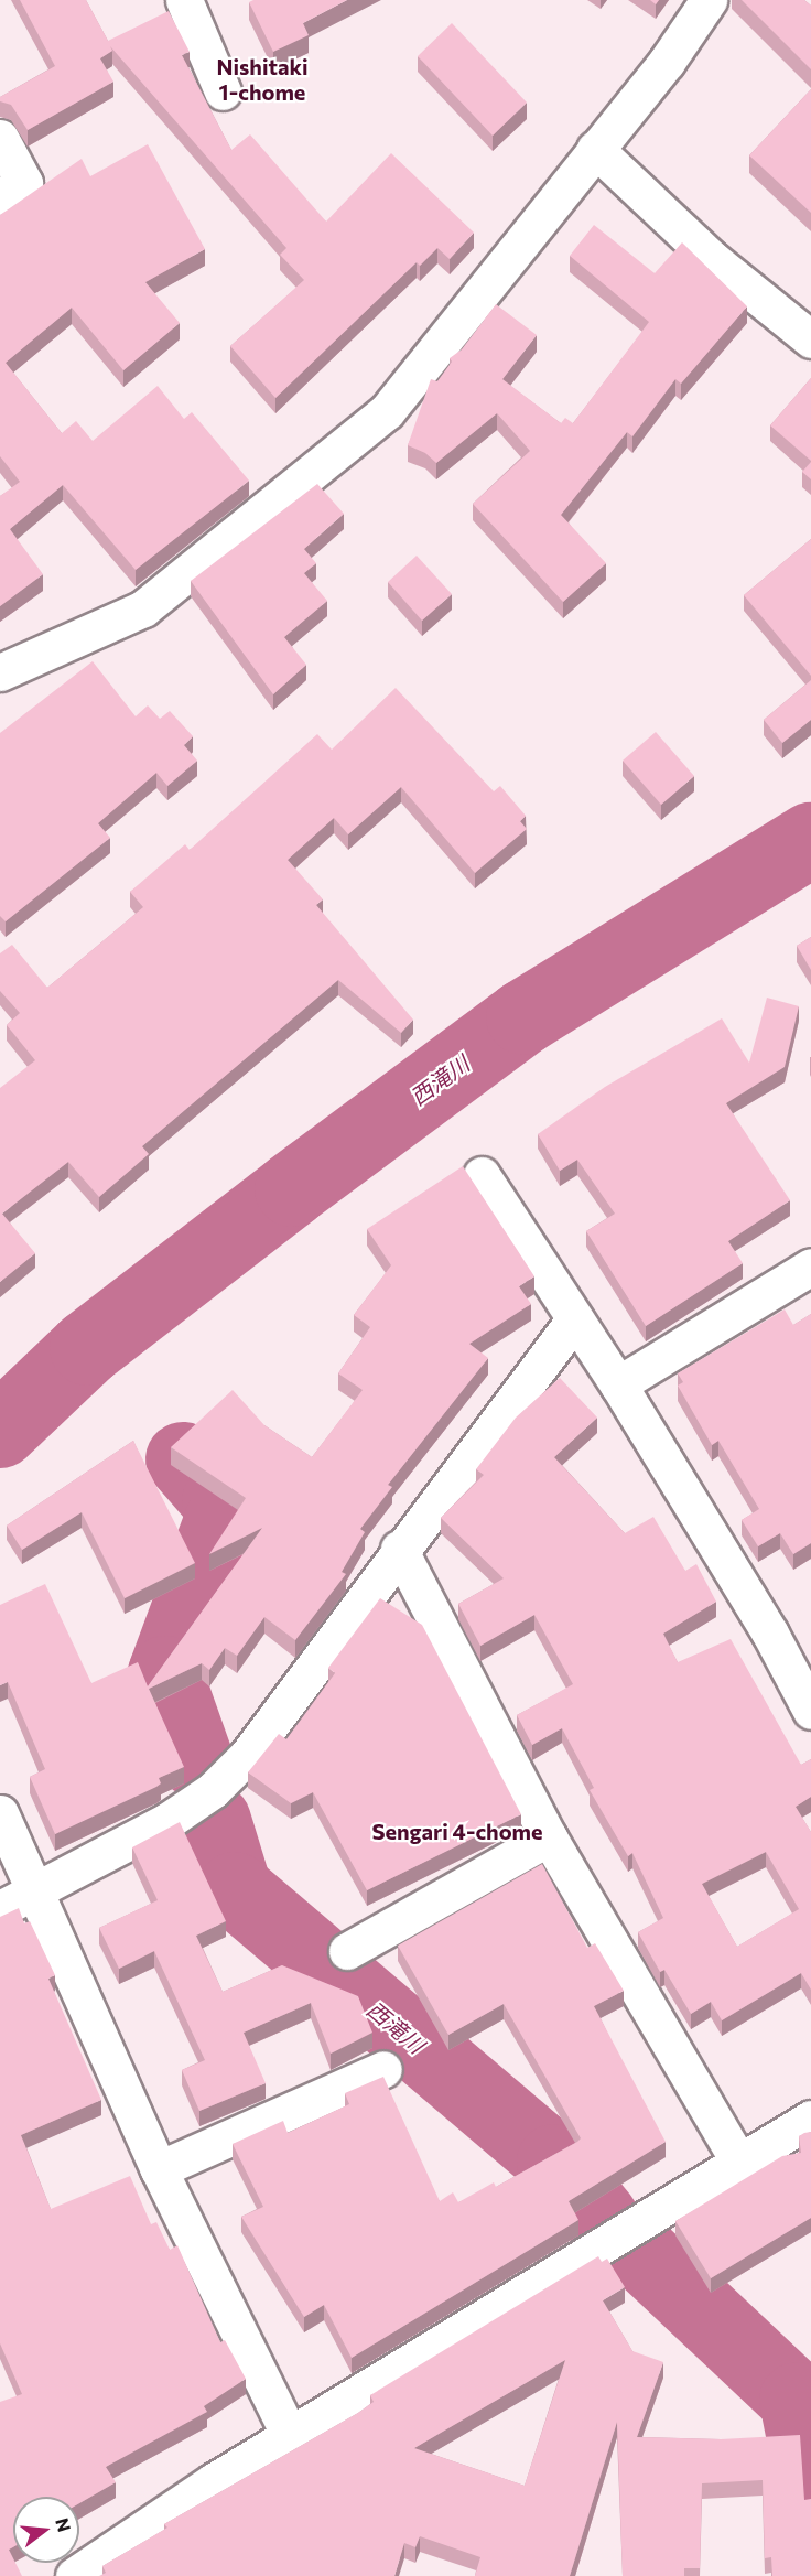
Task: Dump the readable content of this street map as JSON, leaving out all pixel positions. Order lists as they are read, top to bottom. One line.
{"districts":["Nishitaki 1-chome","Sengari 4-chome"],"water":["西滝川"],"north":"right"}
